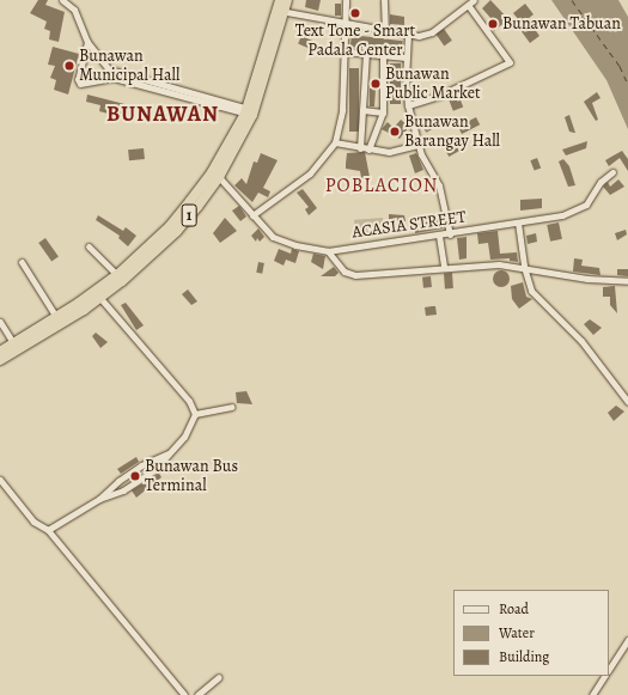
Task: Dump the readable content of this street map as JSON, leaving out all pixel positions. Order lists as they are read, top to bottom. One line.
{"streets":{"highway":["1"],"street":["ACASIA STREET"]},"crossings":[["1","ACASIA STREET"]],"districts":["BUNAWAN","POBLACION"],"places":["Text Tone - Smart Padala Center","Bunawan Tabuan","Bunawan Municipal Hall","Bunawan Public Market","Bunawan Barangay Hall","Bunawan Bus Terminal"],"legend":["Road","Water","Building"]}
